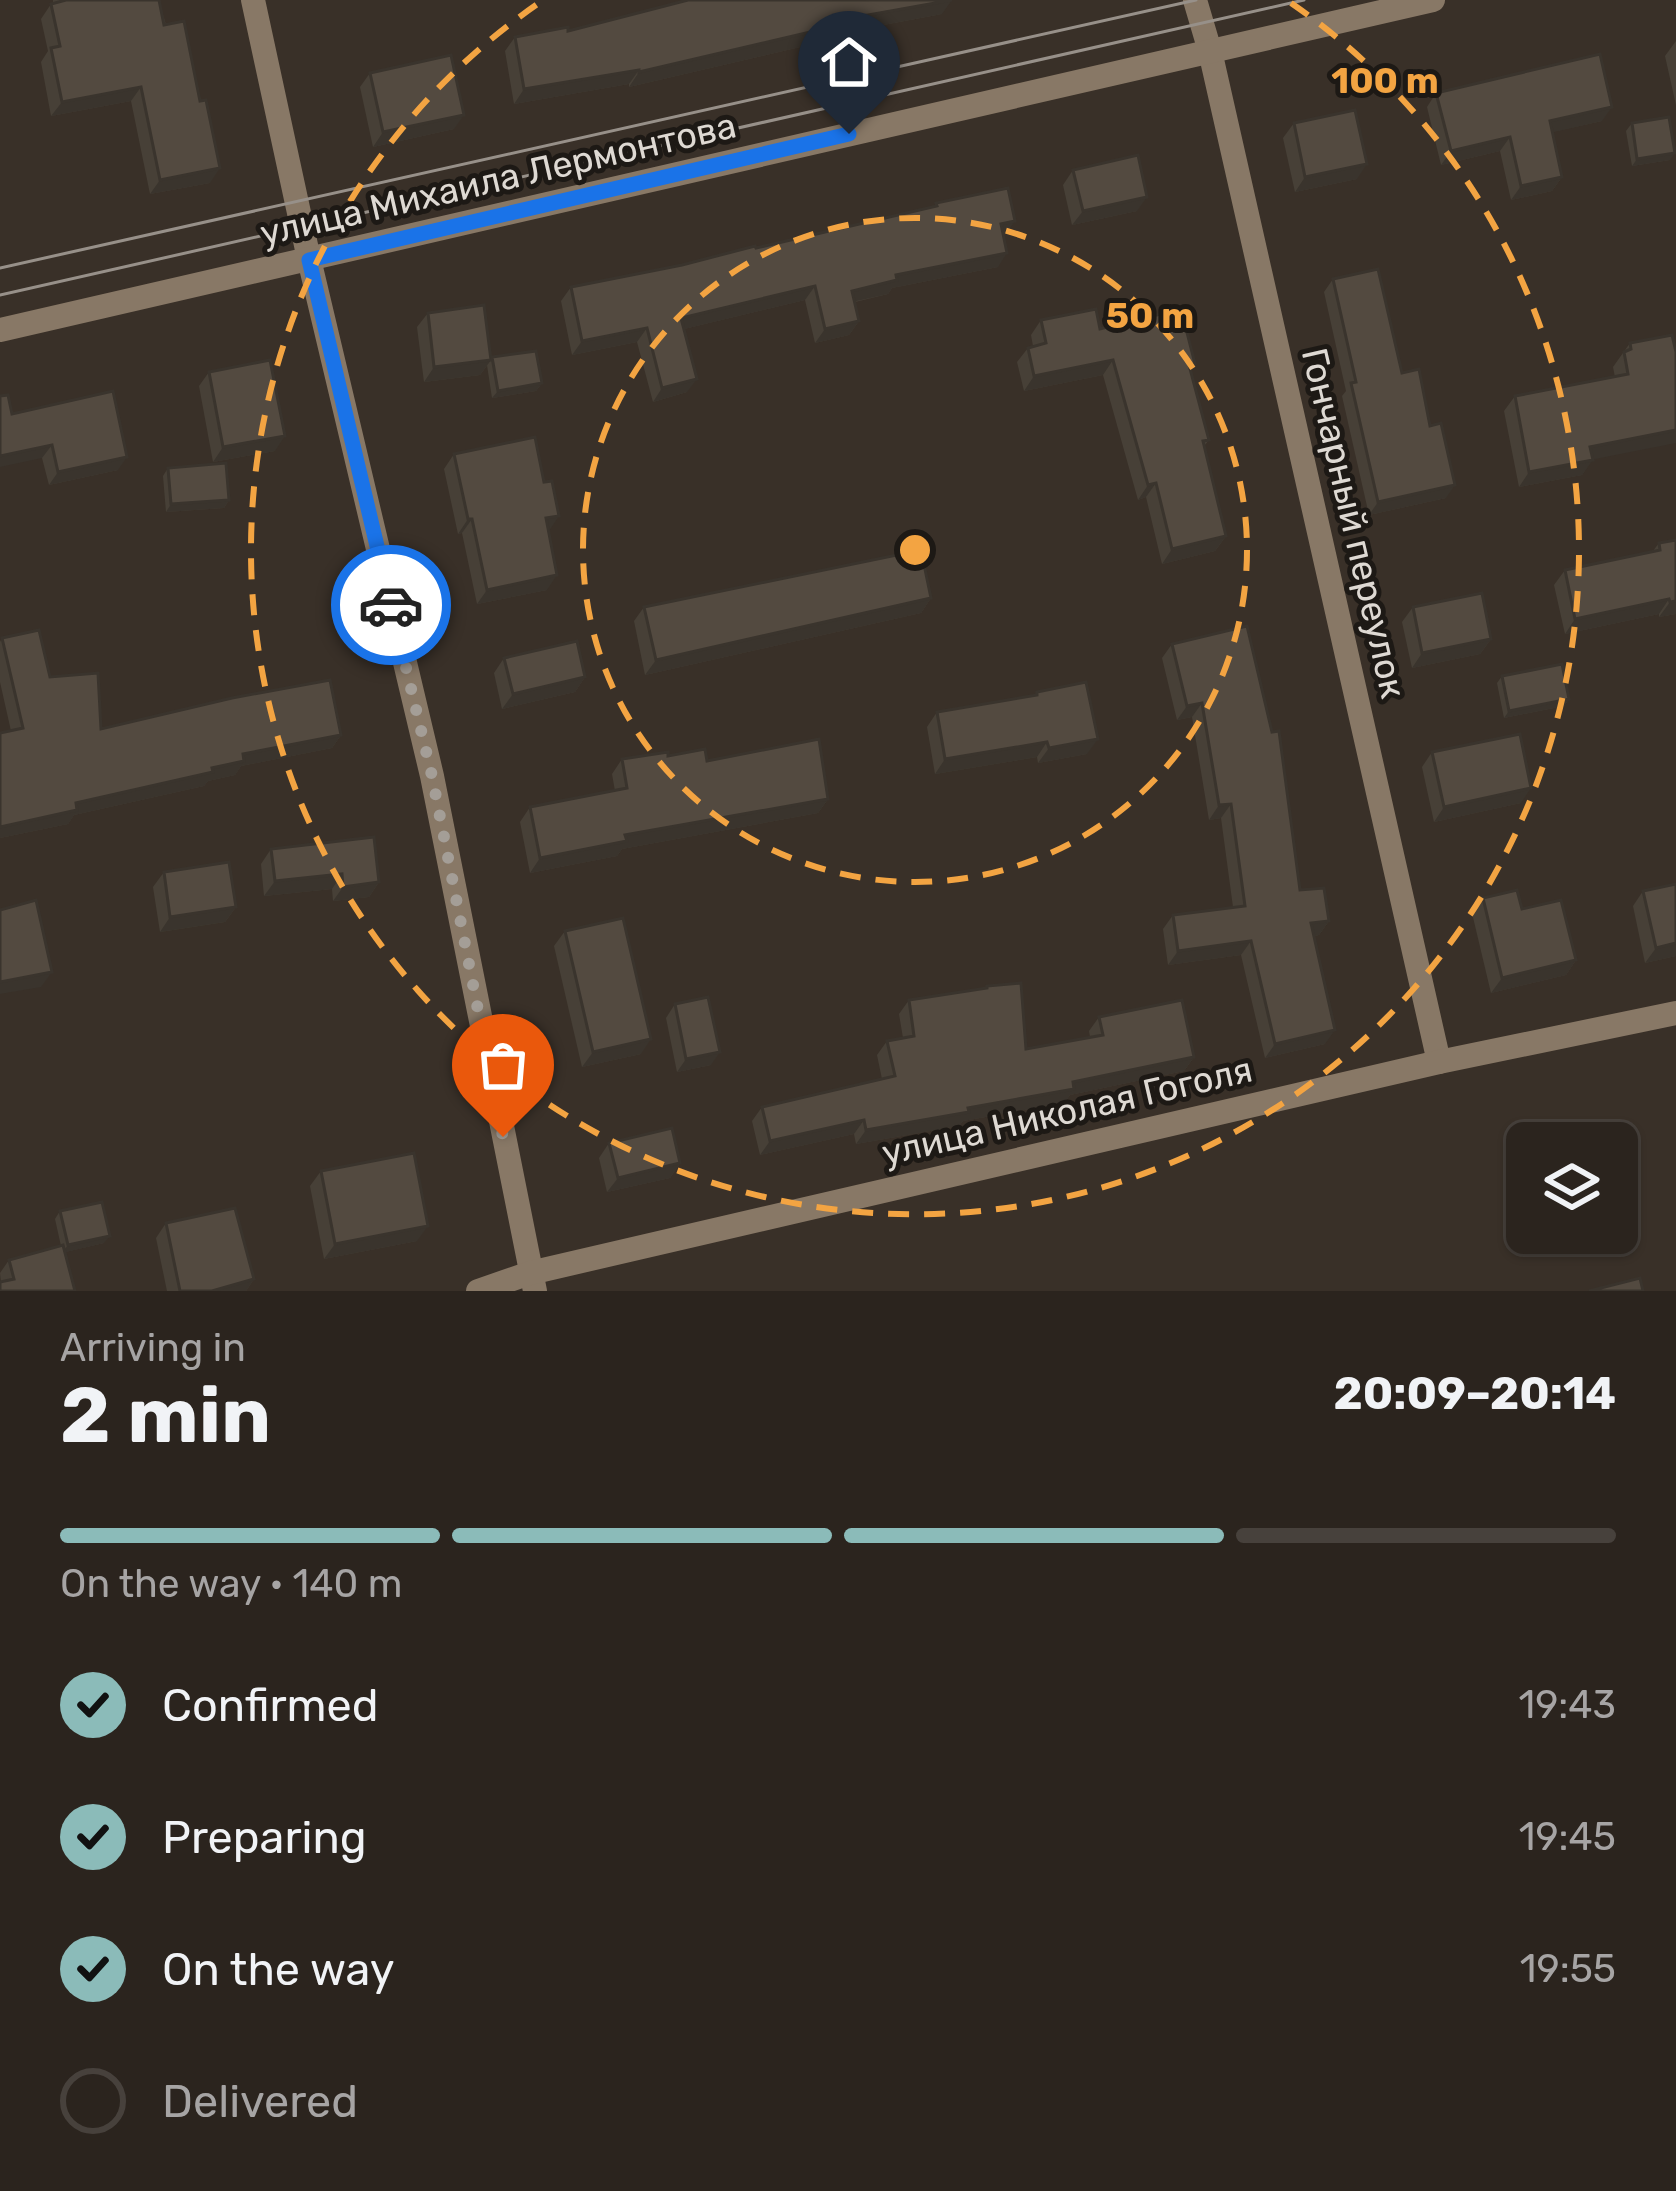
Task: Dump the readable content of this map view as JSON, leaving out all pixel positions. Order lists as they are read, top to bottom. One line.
{"streets":{"street":["улица Михаила Лермонтова","Гончарный переулок","улица Николая Гоголя"]},"crossings":[["улица Михаила Лермонтова","Гончарный переулок"],["Гончарный переулок","улица Николая Гоголя"]],"page":{"heading":["2 min","Arriving in","20:09–20:14"],"bar":"On the way · 140 m","list":[["Confirmed","19:43"],["Preparing","19:45"],["On the way","19:55"],"Delivered"]},"rings":["100 m","50 m"]}
